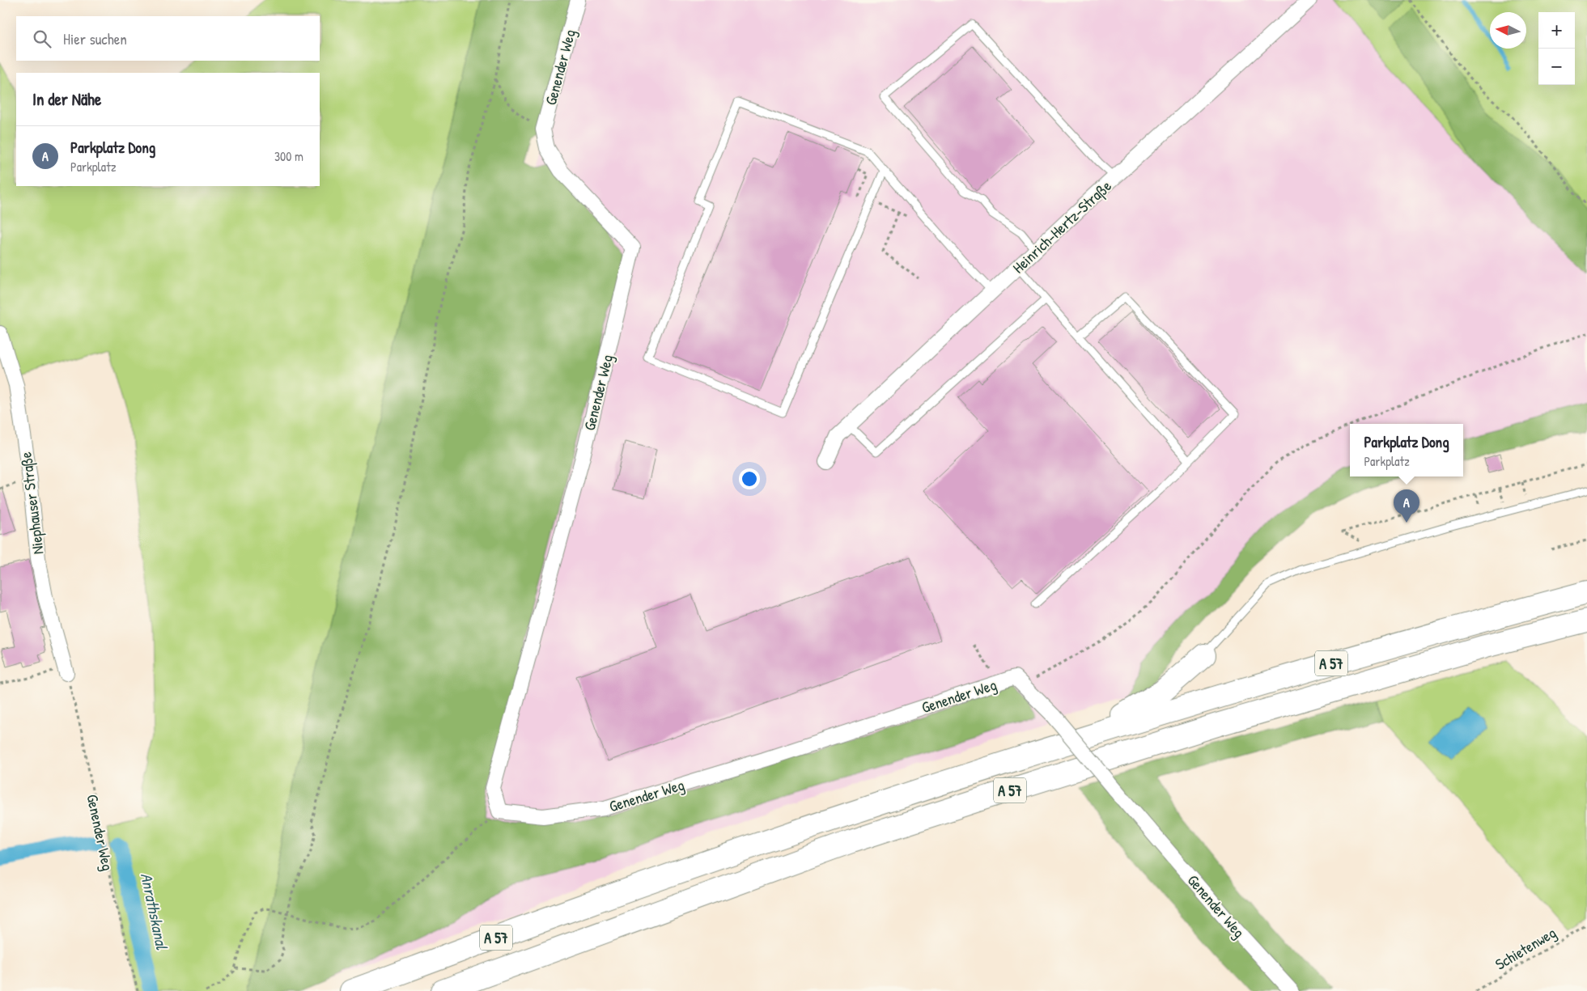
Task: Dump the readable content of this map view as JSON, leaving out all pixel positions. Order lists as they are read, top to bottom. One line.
{"streets":{"highway":["A 57"],"street":["Genender Weg","Heinrich-Hertz-Straße","Niephauser Straße"],"path":["Schietenweg"]},"crossings":[["Genender Weg","Niephauser Straße"]],"water":["Anrathskanal"],"north":"left","page":{"map_buttons":["+","−"],"search":"Hier suchen","heading":"In der Nähe","list":[{"mark":"A","name":"Parkplatz Dong","note":"Parkplatz","value":"300 m"}],"popup":["Parkplatz Dong","Parkplatz"],"pins":"A"}}
